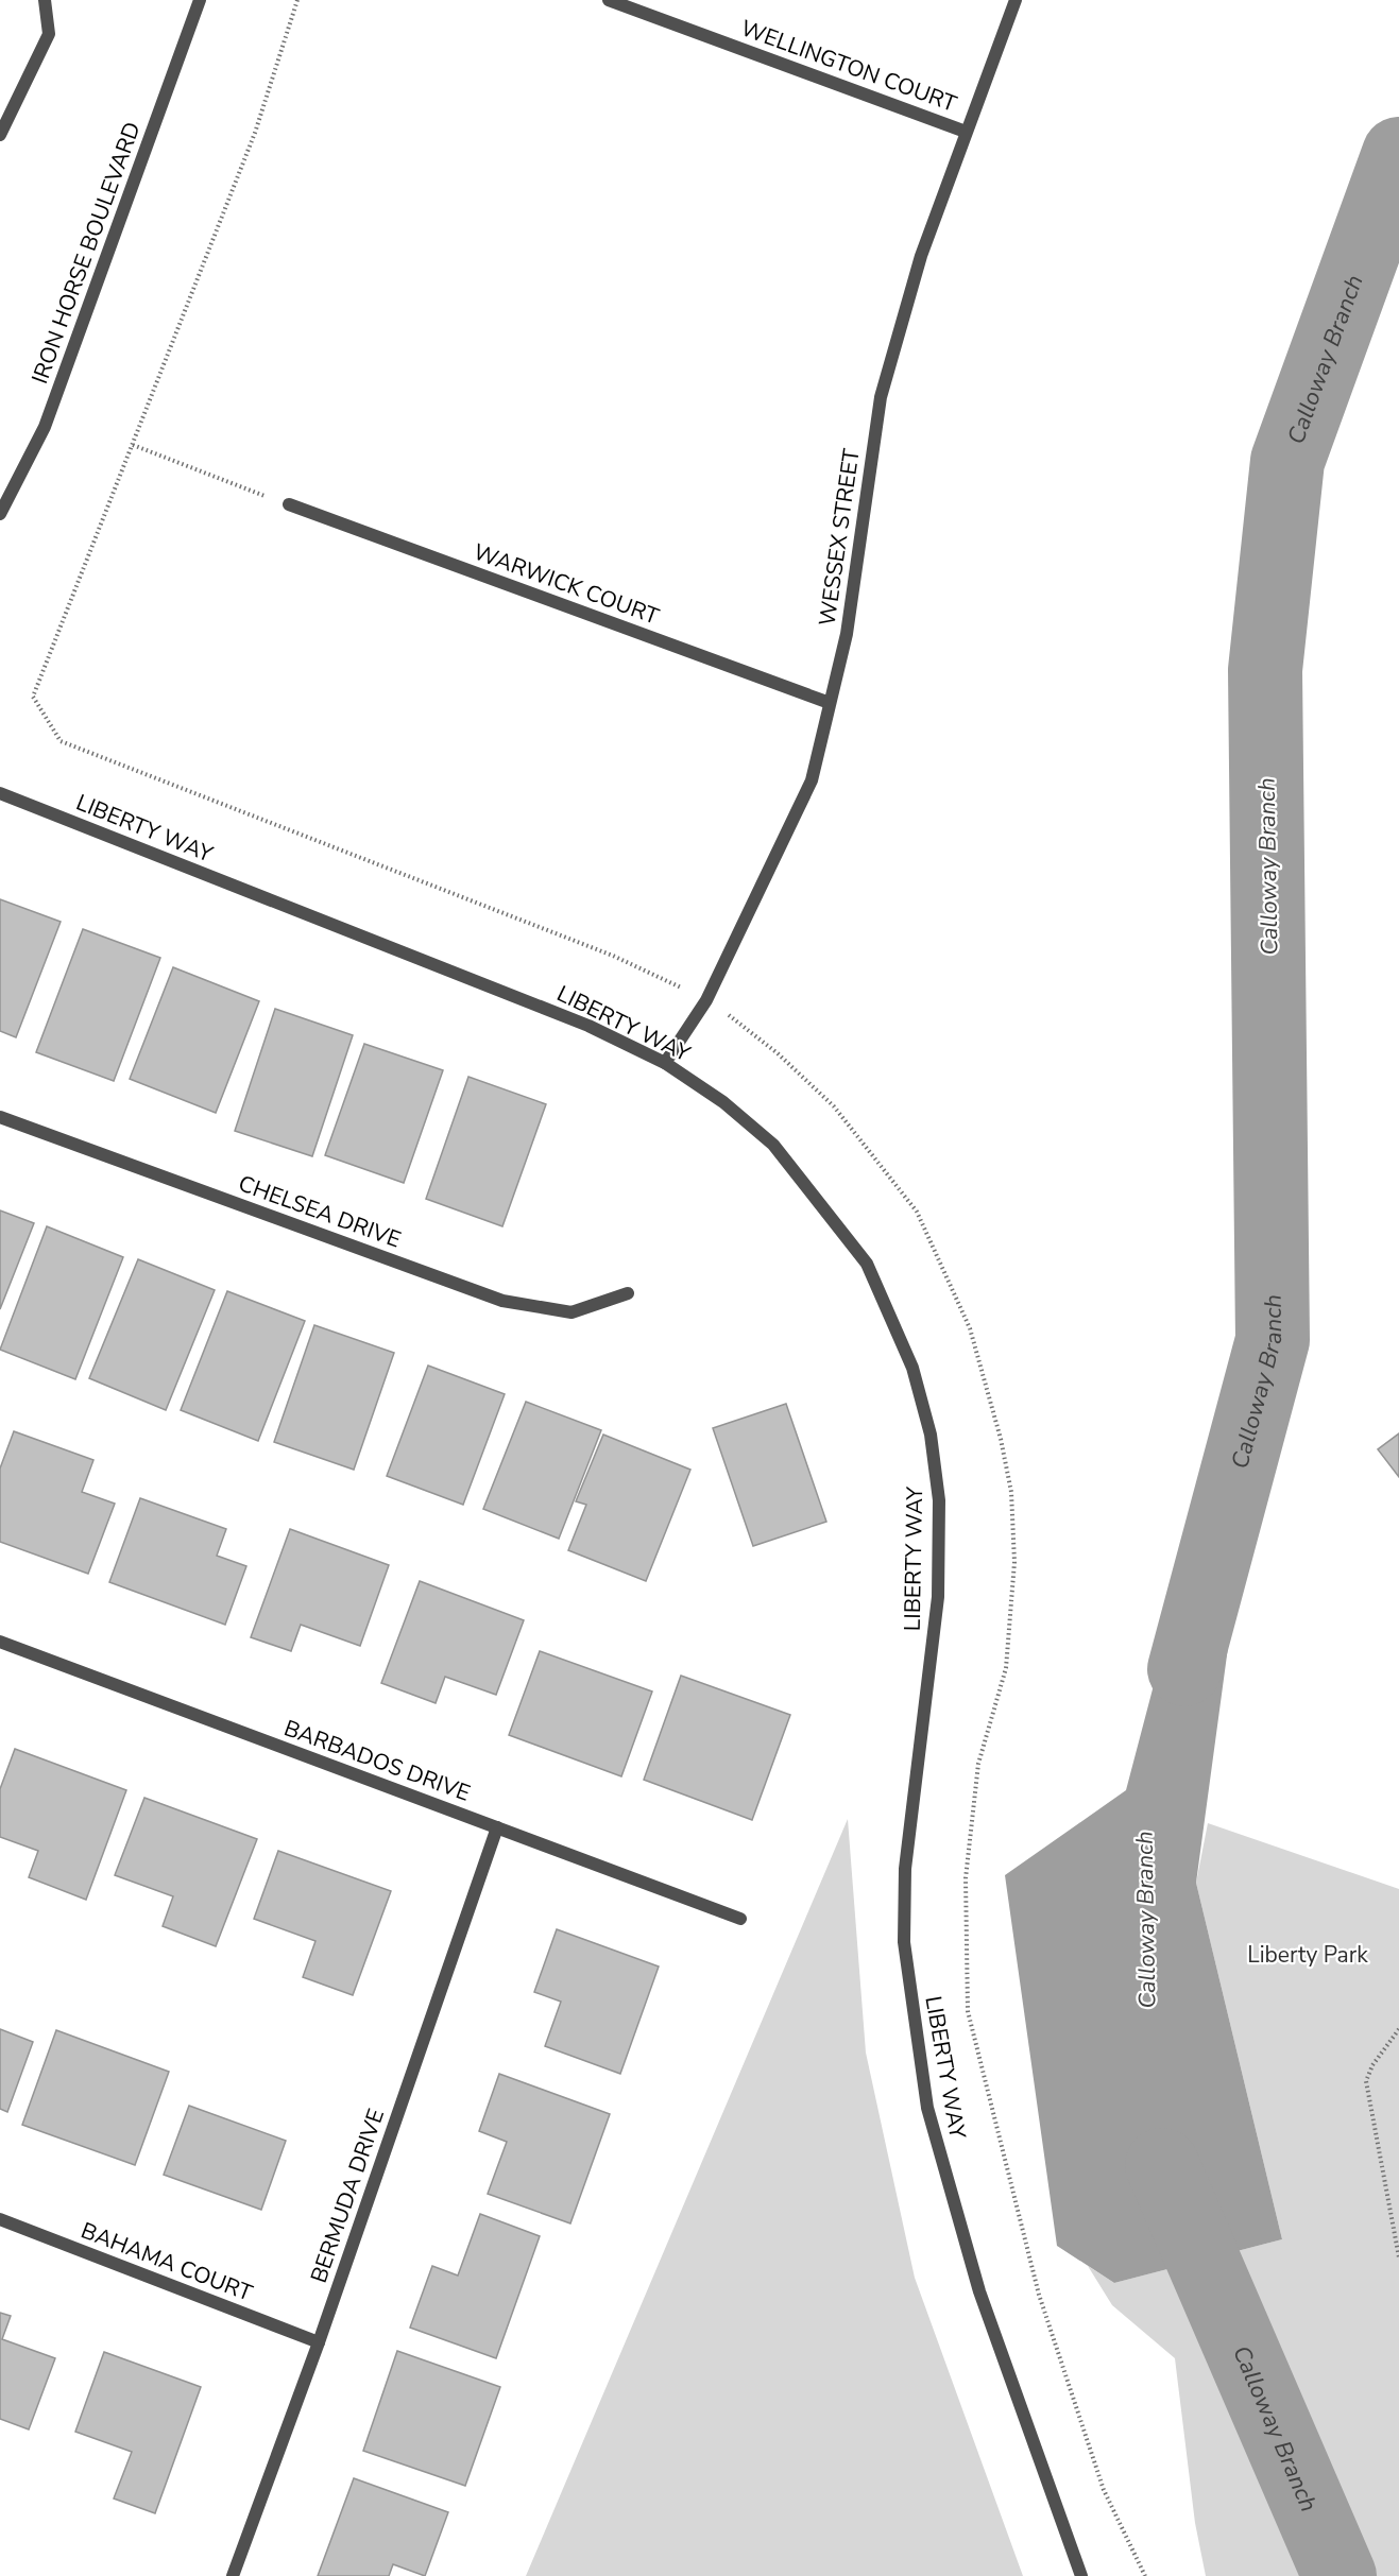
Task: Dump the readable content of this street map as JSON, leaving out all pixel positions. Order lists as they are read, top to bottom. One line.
{"streets":{"street":["WELLINGTON COURT","IRON HORSE BOULEVARD","WESSEX STREET","WARWICK COURT","LIBERTY WAY","CHELSEA DRIVE","BARBADOS DRIVE","BERMUDA DRIVE","BAHAMA COURT"]},"crossings":[["WELLINGTON COURT","WESSEX STREET"],["WESSEX STREET","WARWICK COURT"],["WESSEX STREET","LIBERTY WAY"],["BARBADOS DRIVE","BERMUDA DRIVE"],["BERMUDA DRIVE","BAHAMA COURT"]],"water":["Calloway Branch"],"parks":["Liberty Park"]}
